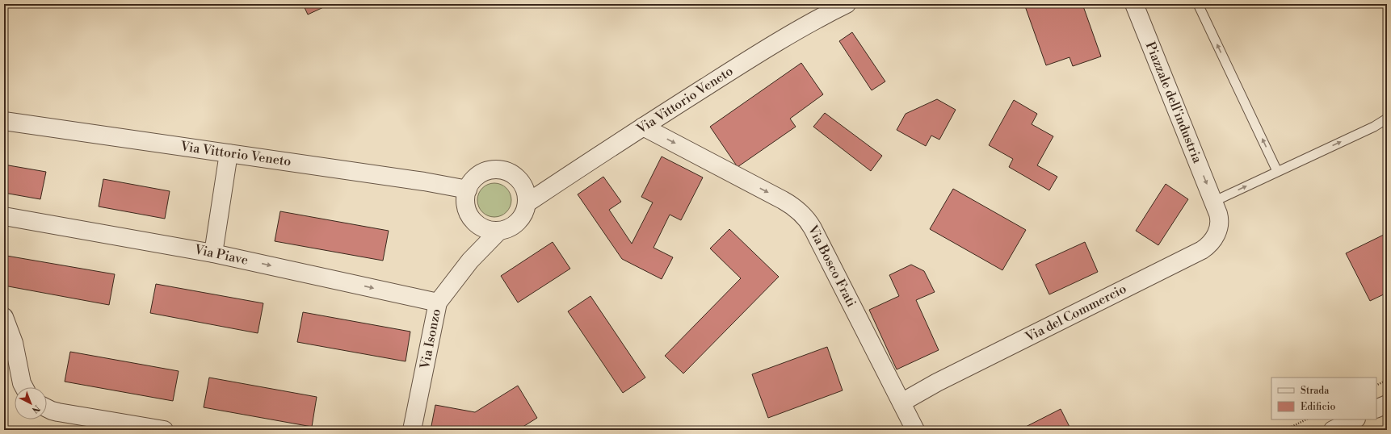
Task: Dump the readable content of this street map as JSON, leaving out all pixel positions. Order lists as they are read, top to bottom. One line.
{"streets":{"street":["Via Vittorio Veneto","Piazzale dell'industria","Via Piave","Via Bosco Frati","Via del Commercio","Via Isonzo"]},"crossings":[["Via Vittorio Veneto","Via Bosco Frati"],["Via Vittorio Veneto","Via Isonzo"],["Piazzale dell'industria","Via del Commercio"],["Via Piave","Via Isonzo"],["Via Bosco Frati","Via del Commercio"]],"one_way":["Piazzale dell'industria","Via Piave","Via Bosco Frati"],"legend":["Strada","Edificio"],"north":"bottom right"}
